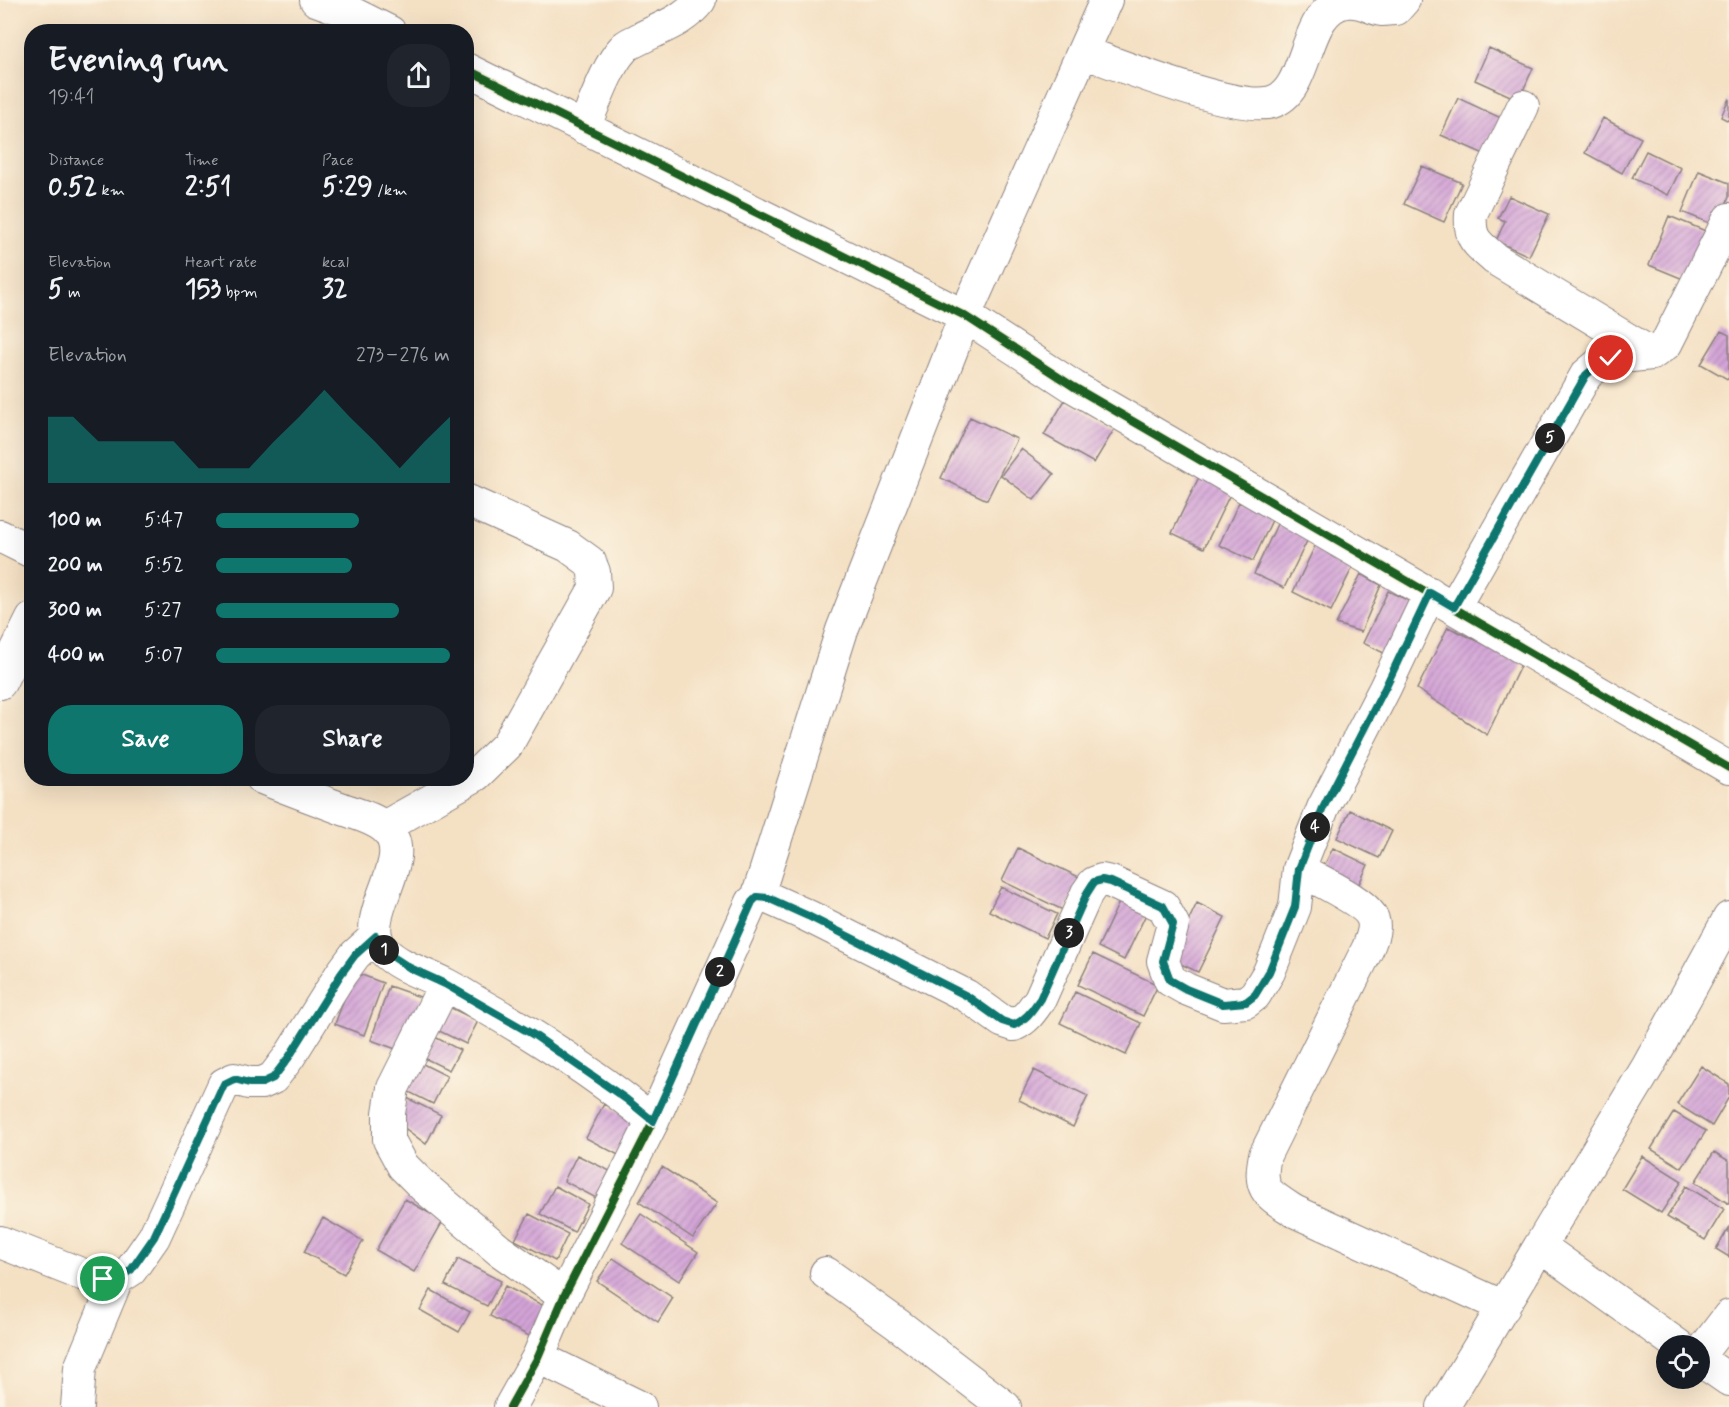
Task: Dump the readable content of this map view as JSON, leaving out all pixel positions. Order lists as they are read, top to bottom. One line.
{"page":{"heading":["Evening run","19:41"],"stats":[["Distance","0.52 km"],["Time","2:51"],["Pace","5:29 /km"],["Elevation","5 m"],["Heart rate","153 bpm"],["kcal","32"]],"chart":["Elevation","273–276 m"],"pins":["5","4","3","1","2"],"list":[{"name":"100 m","note":"5:47"},{"name":"200 m","note":"5:52"},{"name":"300 m","note":"5:27"},{"name":"400 m","note":"5:07"}],"buttons":["Save","Share"]}}
